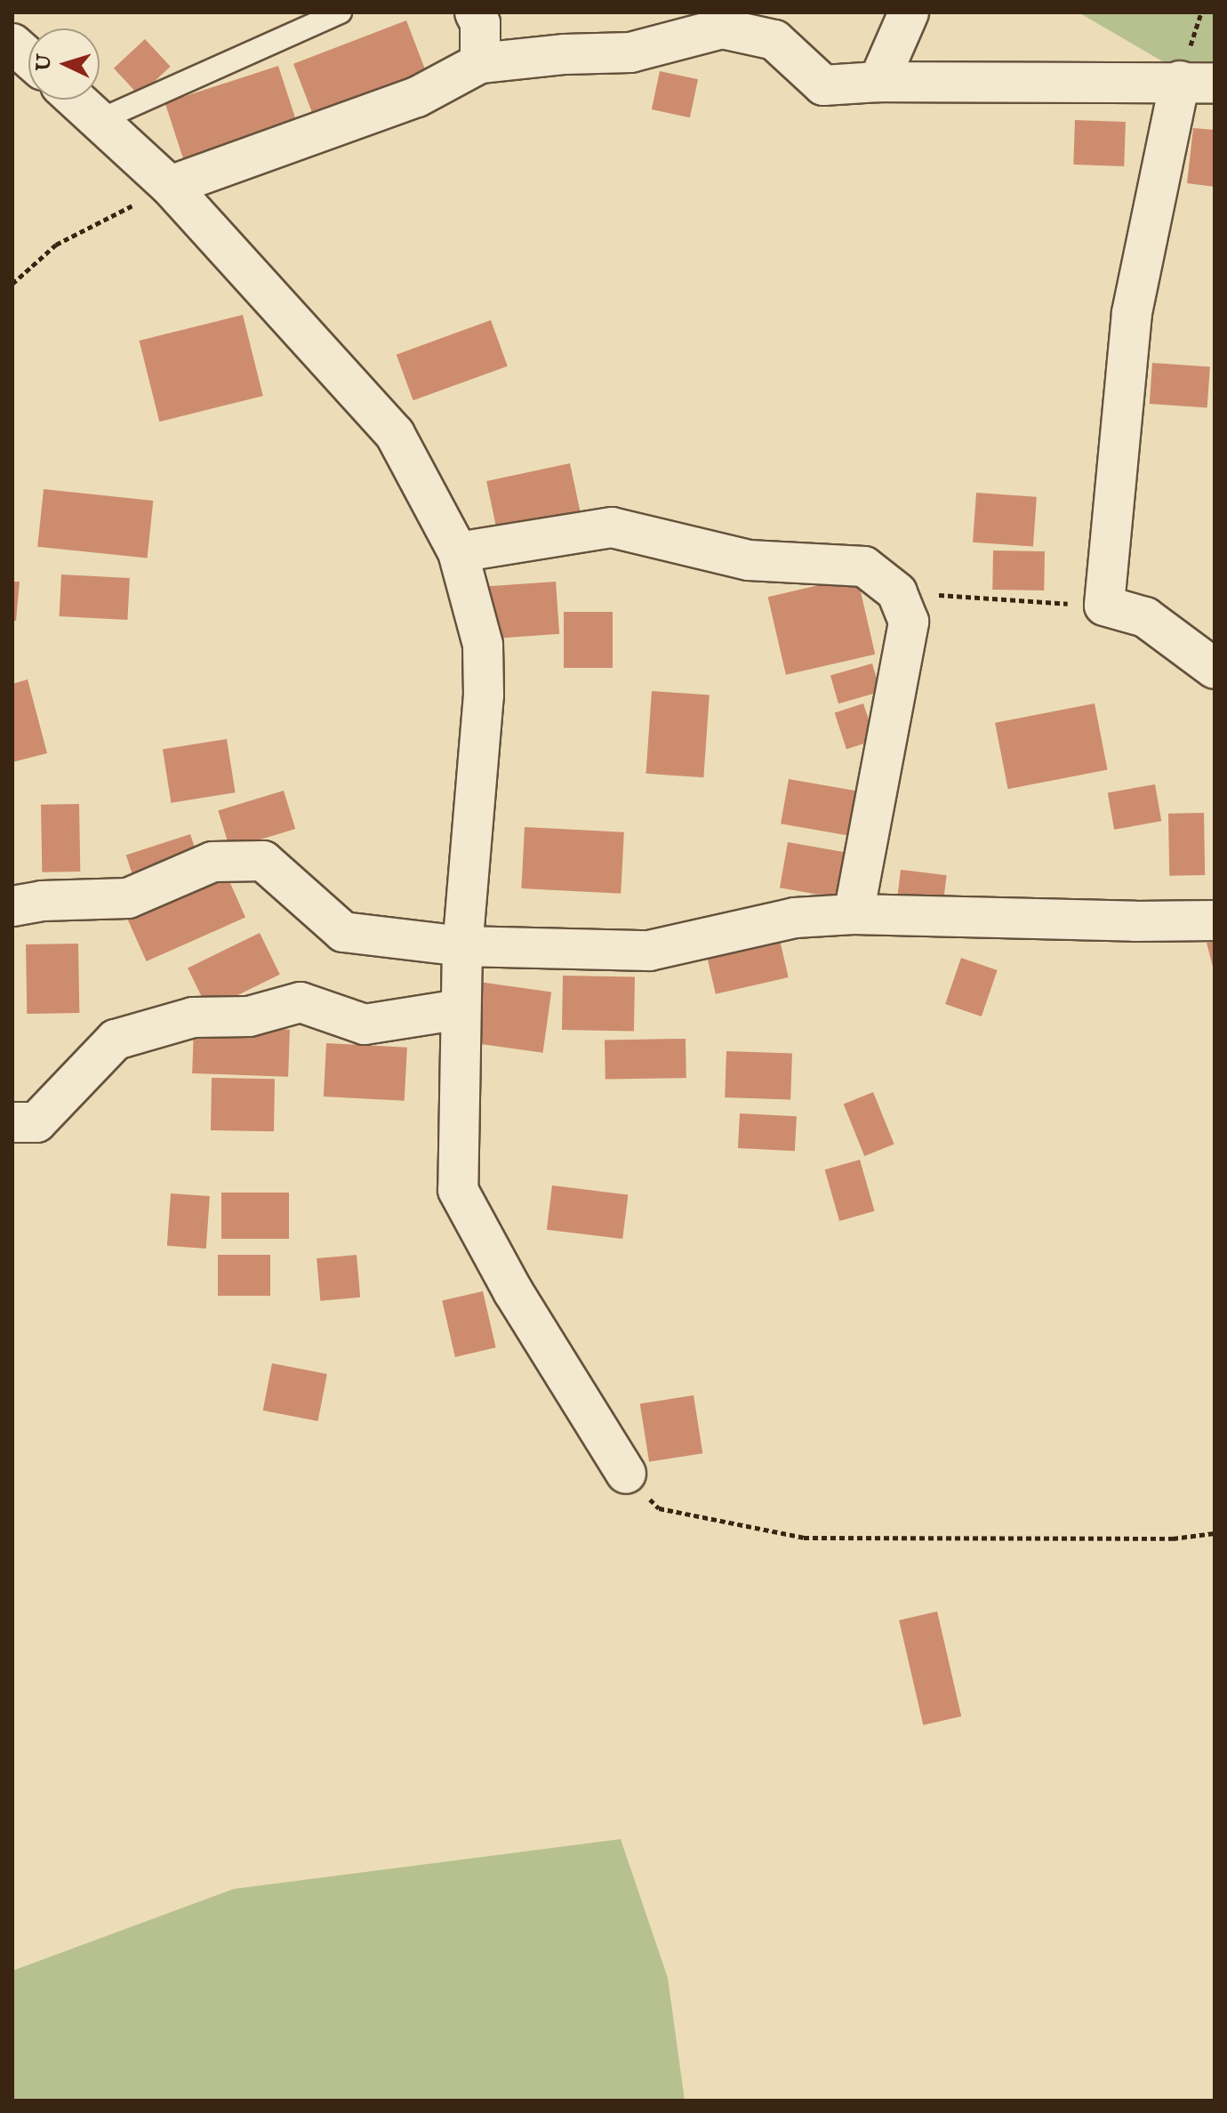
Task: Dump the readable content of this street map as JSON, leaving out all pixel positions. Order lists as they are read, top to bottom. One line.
{"north":"left"}
